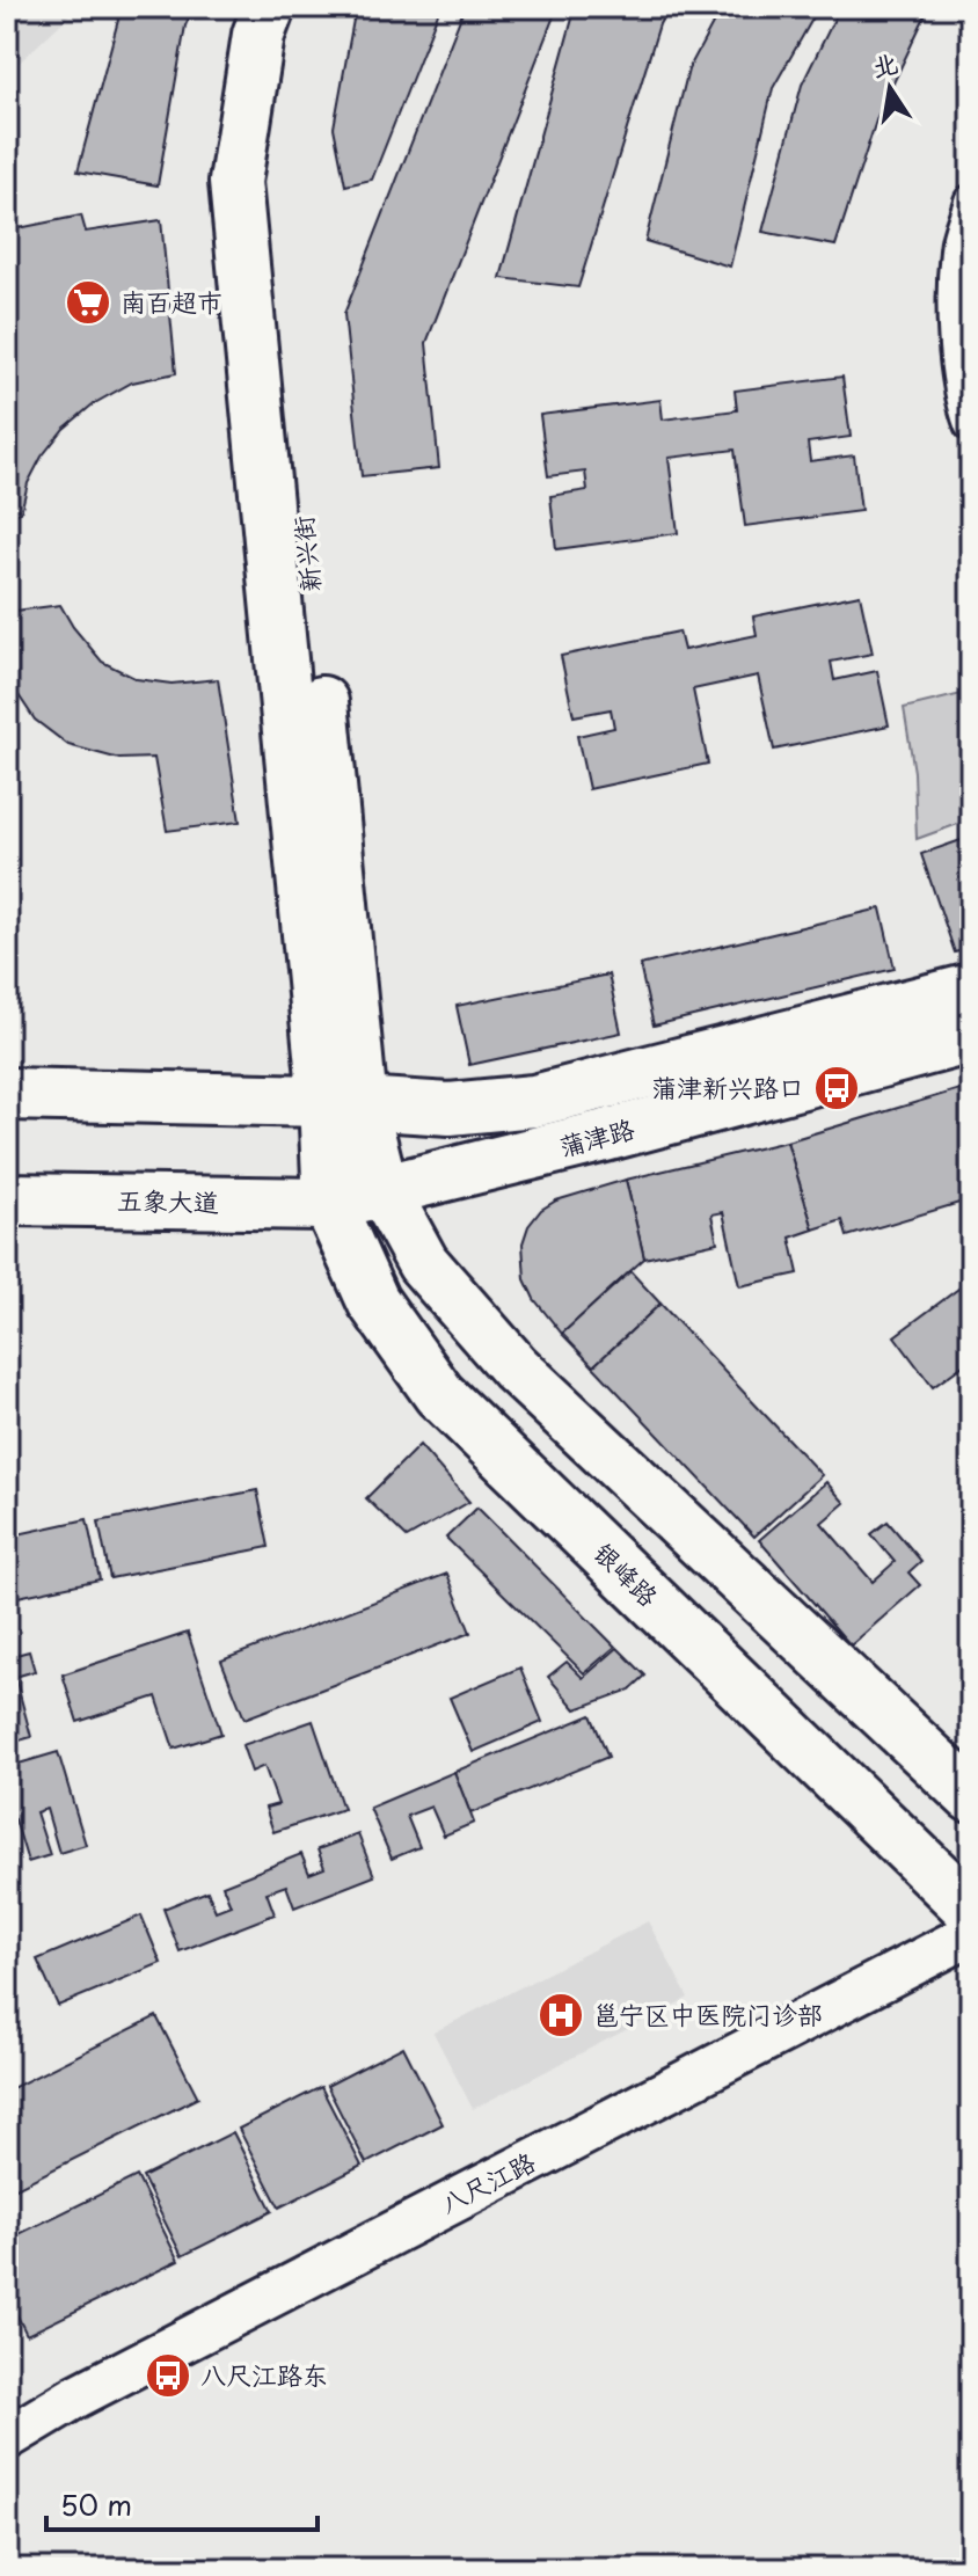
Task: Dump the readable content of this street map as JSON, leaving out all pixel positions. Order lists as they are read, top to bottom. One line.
{"streets":{"main road":["新兴街","蒲津路","五象大道","银峰路"],"street":["八尺江路"]},"crossings":[["新兴街","蒲津路"],["蒲津路","五象大道"],["蒲津路","银峰路"],["五象大道","银峰路"]],"places":{"supermarket":["南百超市"],"bus stop":["蒲津新兴路口","八尺江路东"],"hospital":["邕宁区中医院门诊部"]},"scale_bar":"50 m","north":"top"}
